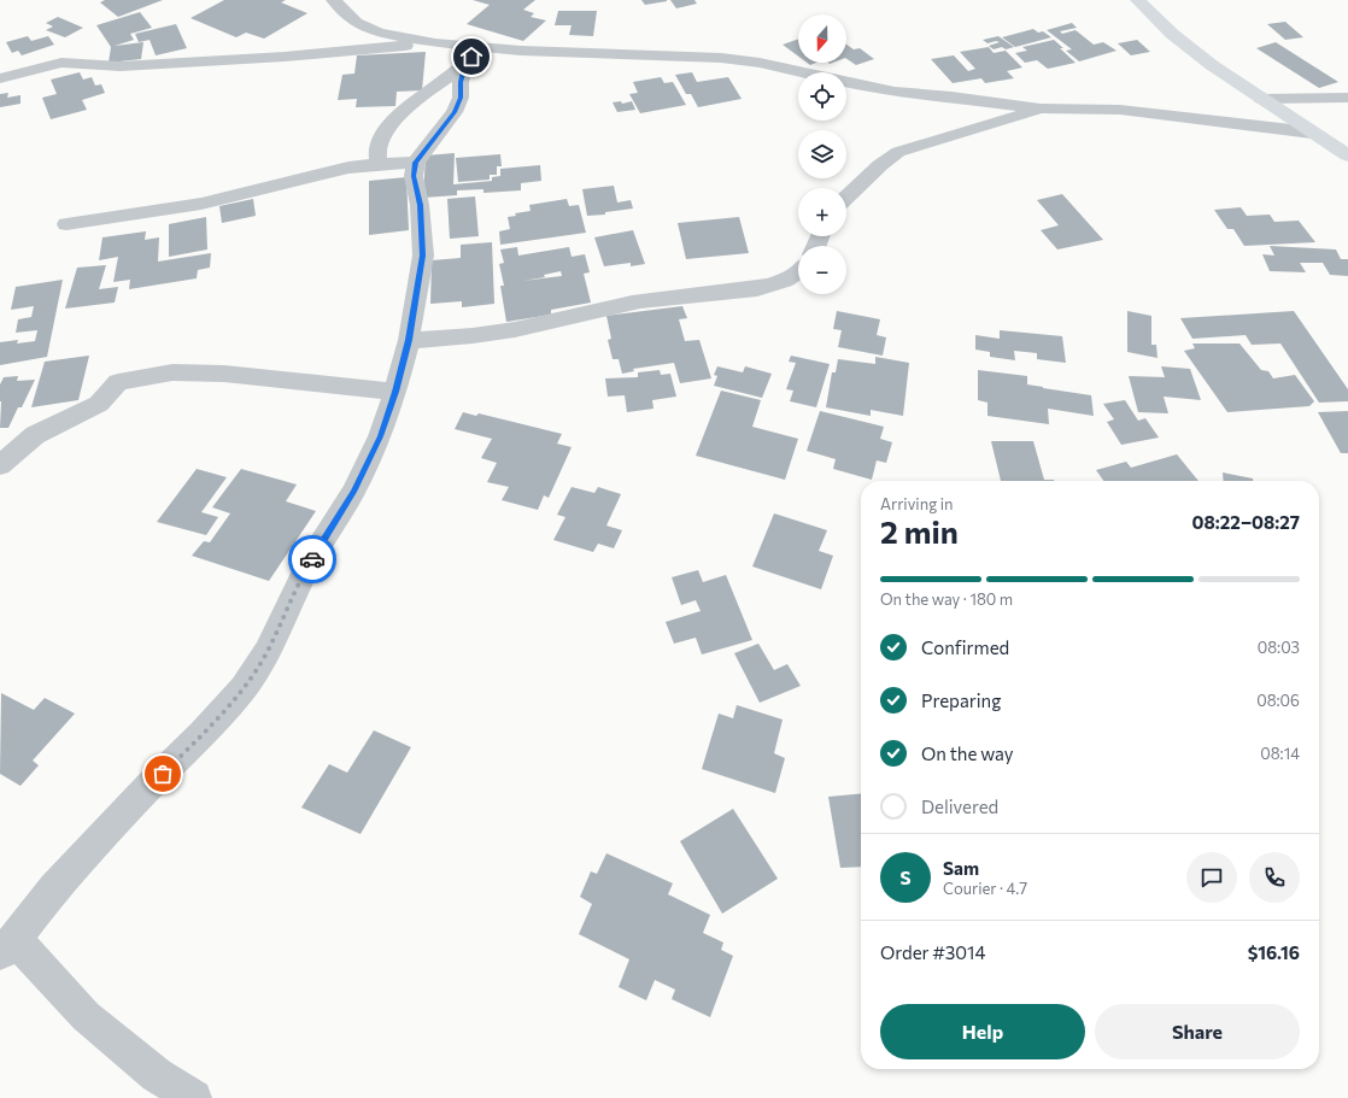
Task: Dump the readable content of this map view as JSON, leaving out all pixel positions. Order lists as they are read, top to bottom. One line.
{"north":"bottom","page":{"map_buttons":["+","−"],"heading":["2 min","Arriving in","08:22–08:27"],"panel":["Sam","Courier · 4.7","Order #3014","$16.16"],"bar":"On the way · 180 m","list":[["Confirmed","08:03"],["Preparing","08:06"],["On the way","08:14"],"Delivered"],"round":"S","buttons":["Help","Share"]}}
